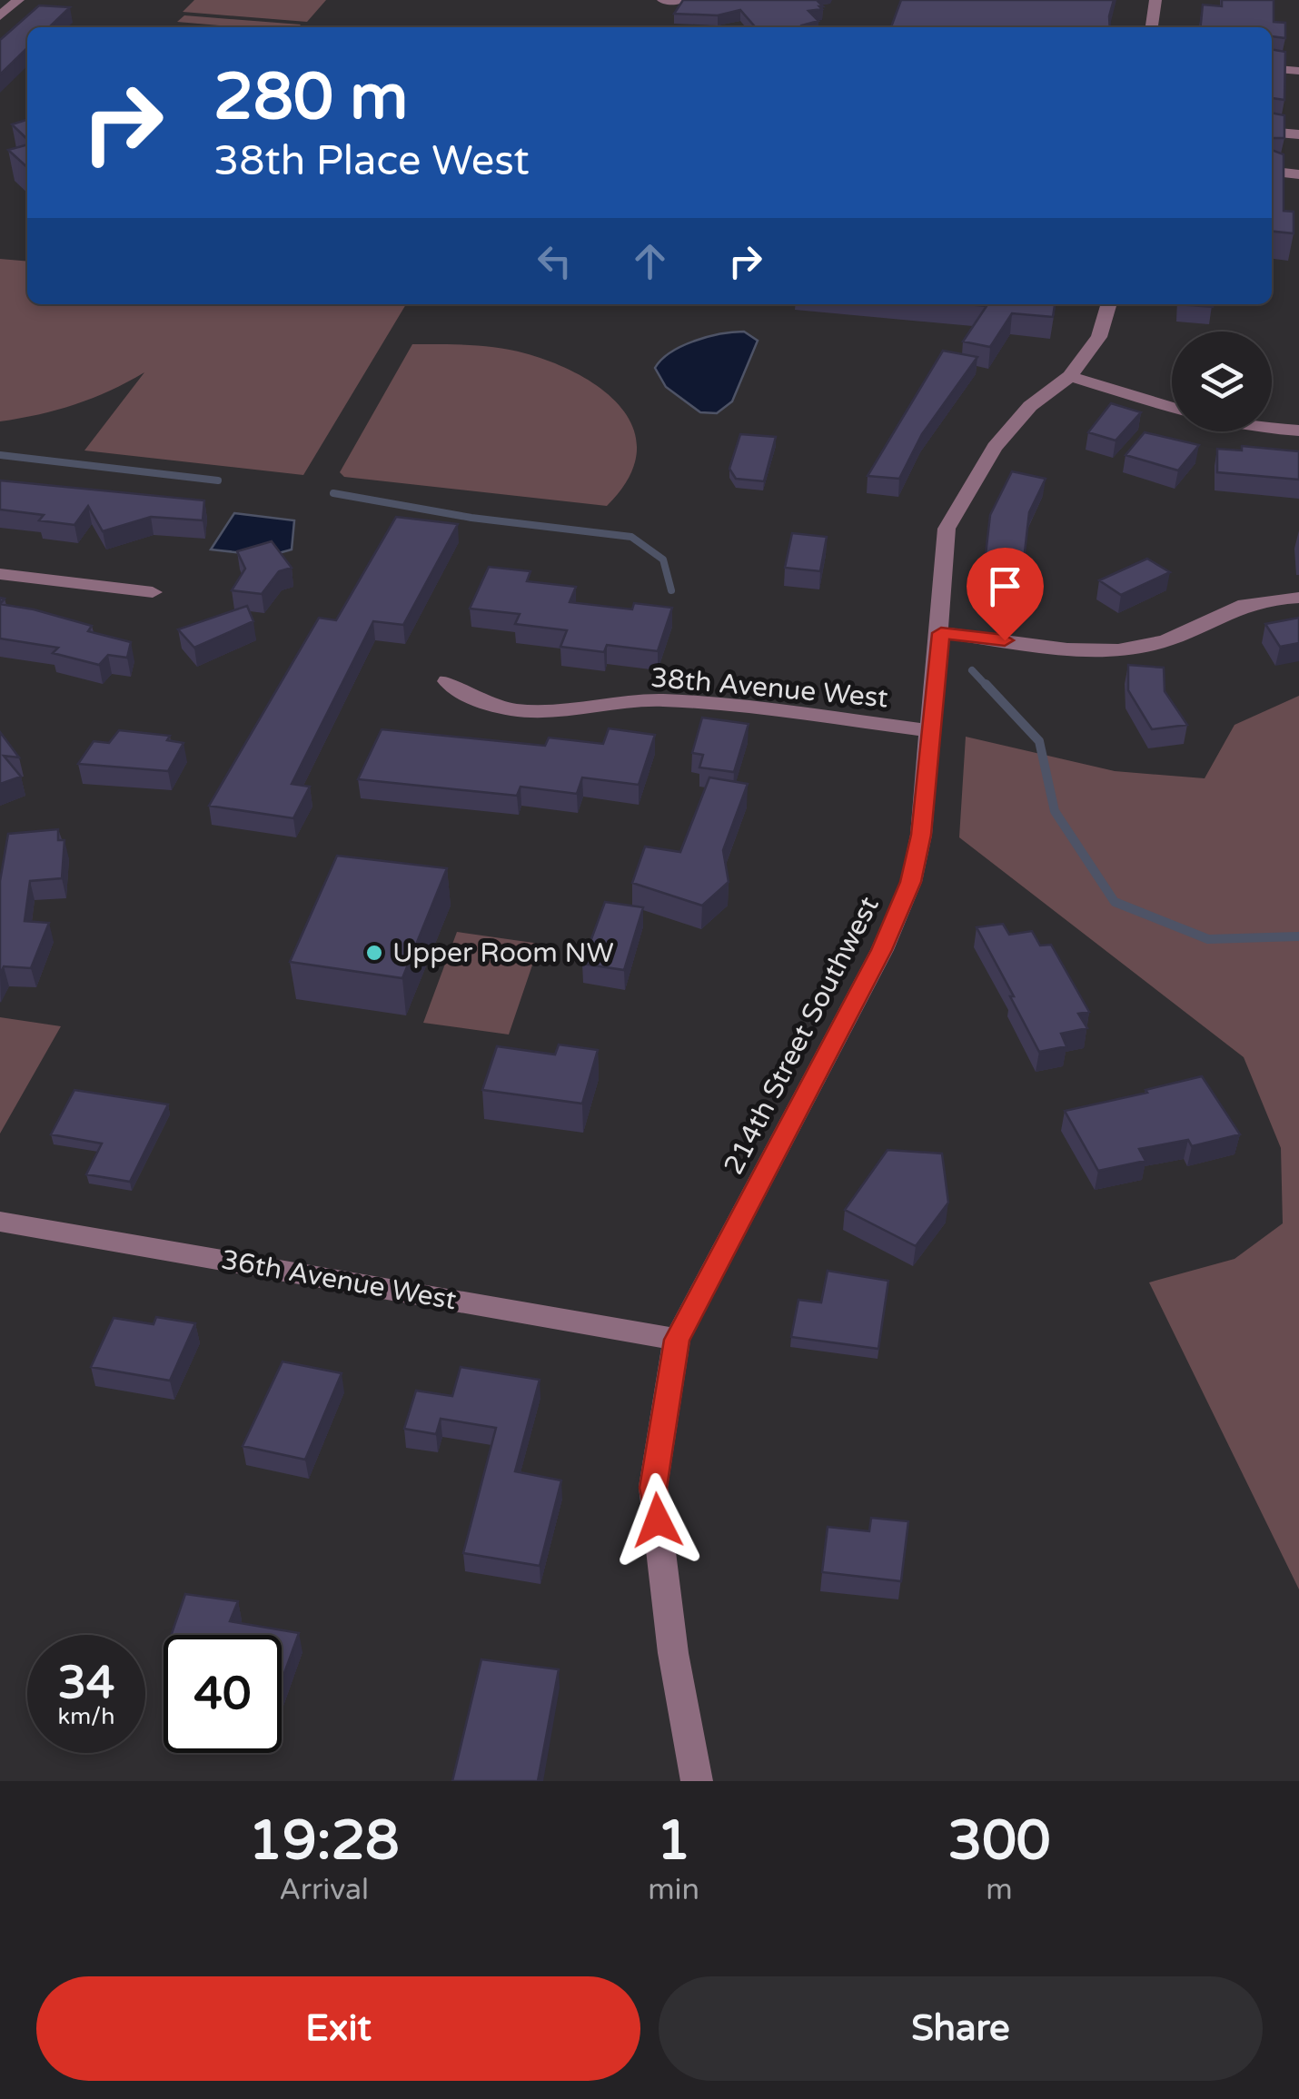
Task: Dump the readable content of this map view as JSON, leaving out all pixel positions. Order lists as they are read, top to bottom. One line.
{"streets":{"street":["38th Avenue West","214th Street Southwest","36th Avenue West"]},"crossings":[["38th Avenue West","214th Street Southwest"],["214th Street Southwest","36th Avenue West"]],"places":["Upper Room NW"],"page":{"turn":["280 m","38th Place West"],"speed":"34 km/h","limit":"40","eta":["19:28","Arrival","1","min","300","m"],"buttons":["Exit","Share"]}}
